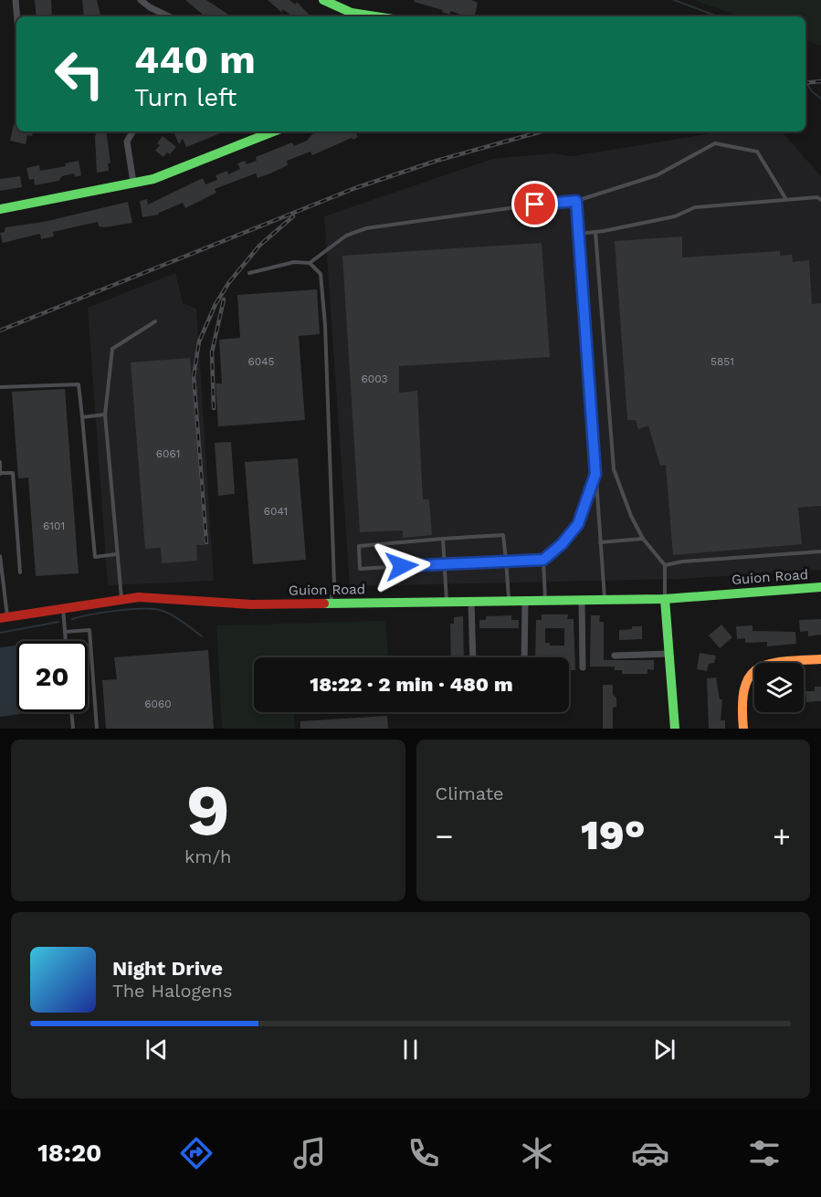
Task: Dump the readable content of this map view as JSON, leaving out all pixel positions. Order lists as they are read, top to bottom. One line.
{"streets":{"street":["Guion Road"]},"house_numbers":["6045","5851","6003","6061","6041","6101","6060"],"page":{"turn":["440 m","Turn left"],"limit":"20","trip":"18:22 · 2 min · 480 m","tile":[["9","km/h"],"Climate"],"heat":["−","19°","+"],"song":["Night Drive","The Halogens"],"tabs":"18:20"}}
